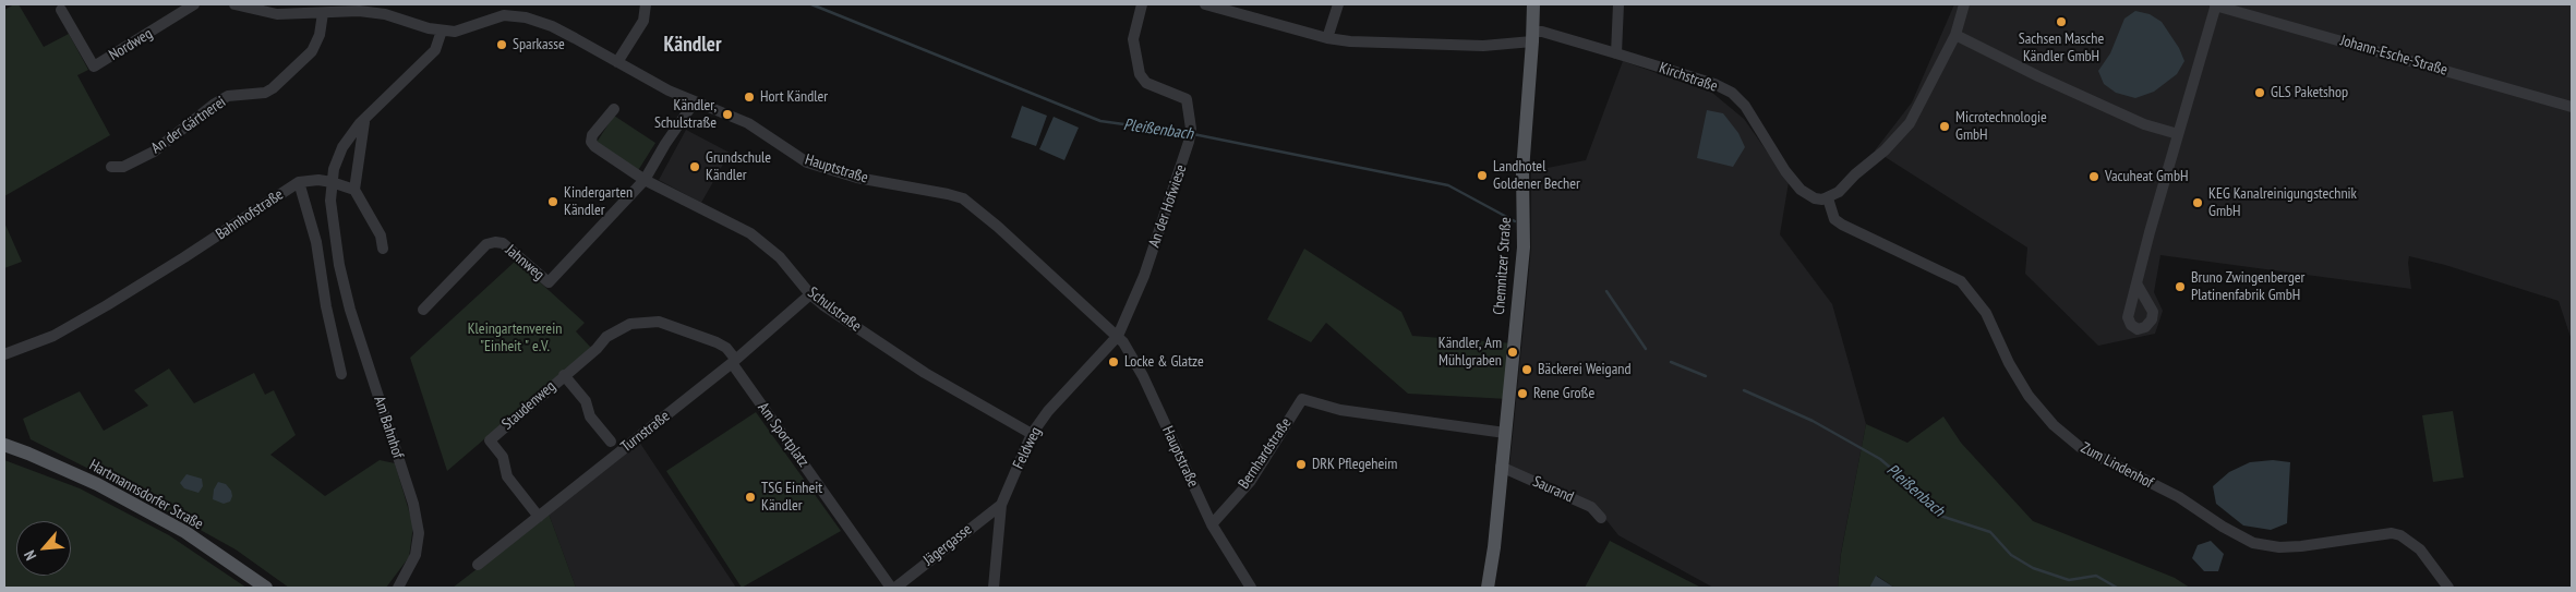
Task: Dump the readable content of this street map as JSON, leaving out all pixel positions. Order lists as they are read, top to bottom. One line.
{"streets":{"main road":["Chemnitzer Straße","Hartmannsdorfer Straße"],"street":["Nordweg","Johann-Esche-Straße","Kirchstraße","An der Gärtnerei","Hauptstraße","An der Hofwiese","Bahnhofstraße","Jahnweg","Schulstraße","Staudenweg","Am Bahnhof","Turnstraße","Am Sportplatz","Feldweg","Bernhardstraße","Zum Lindenhof","Saurand","Jägergasse"]},"crossings":[["Kirchstraße","Chemnitzer Straße"],["Kirchstraße","Zum Lindenhof"],["An der Gärtnerei","Hauptstraße"],["Hauptstraße","An der Hofwiese"],["Hauptstraße","Feldweg"],["Hauptstraße","Bernhardstraße"],["An der Hofwiese","Feldweg"],["Bahnhofstraße","Am Bahnhof"],["Jahnweg","Schulstraße"],["Chemnitzer Straße","Bernhardstraße"],["Chemnitzer Straße","Saurand"],["Schulstraße","Turnstraße"],["Schulstraße","Feldweg"],["Staudenweg","Turnstraße"],["Staudenweg","Am Sportplatz"],["Turnstraße","Am Sportplatz"],["Feldweg","Jägergasse"]],"districts":["Kändler"],"water":["Pleißenbach"],"parks":["Kleingartenverein \"Einheit \" e.V."],"places":["Sachsen Masche Kändler GmbH","Sparkasse","GLS Paketshop","Hort Kändler","Kändler, Schulstraße","Microtechnologie GmbH","Grundschule Kändler","Landhotel Goldener Becher","Vacuheat GmbH","Kindergarten Kändler","KEG Kanalreinigungstechnik GmbH","Bruno Zwingenberger Platinenfabrik GmbH","Kändler, Am Mühlgraben","Locke & Glatze","Bäckerei Weigand","Rene Große","DRK Pflegeheim","TSG Einheit Kändler"],"north":"bottom left"}
